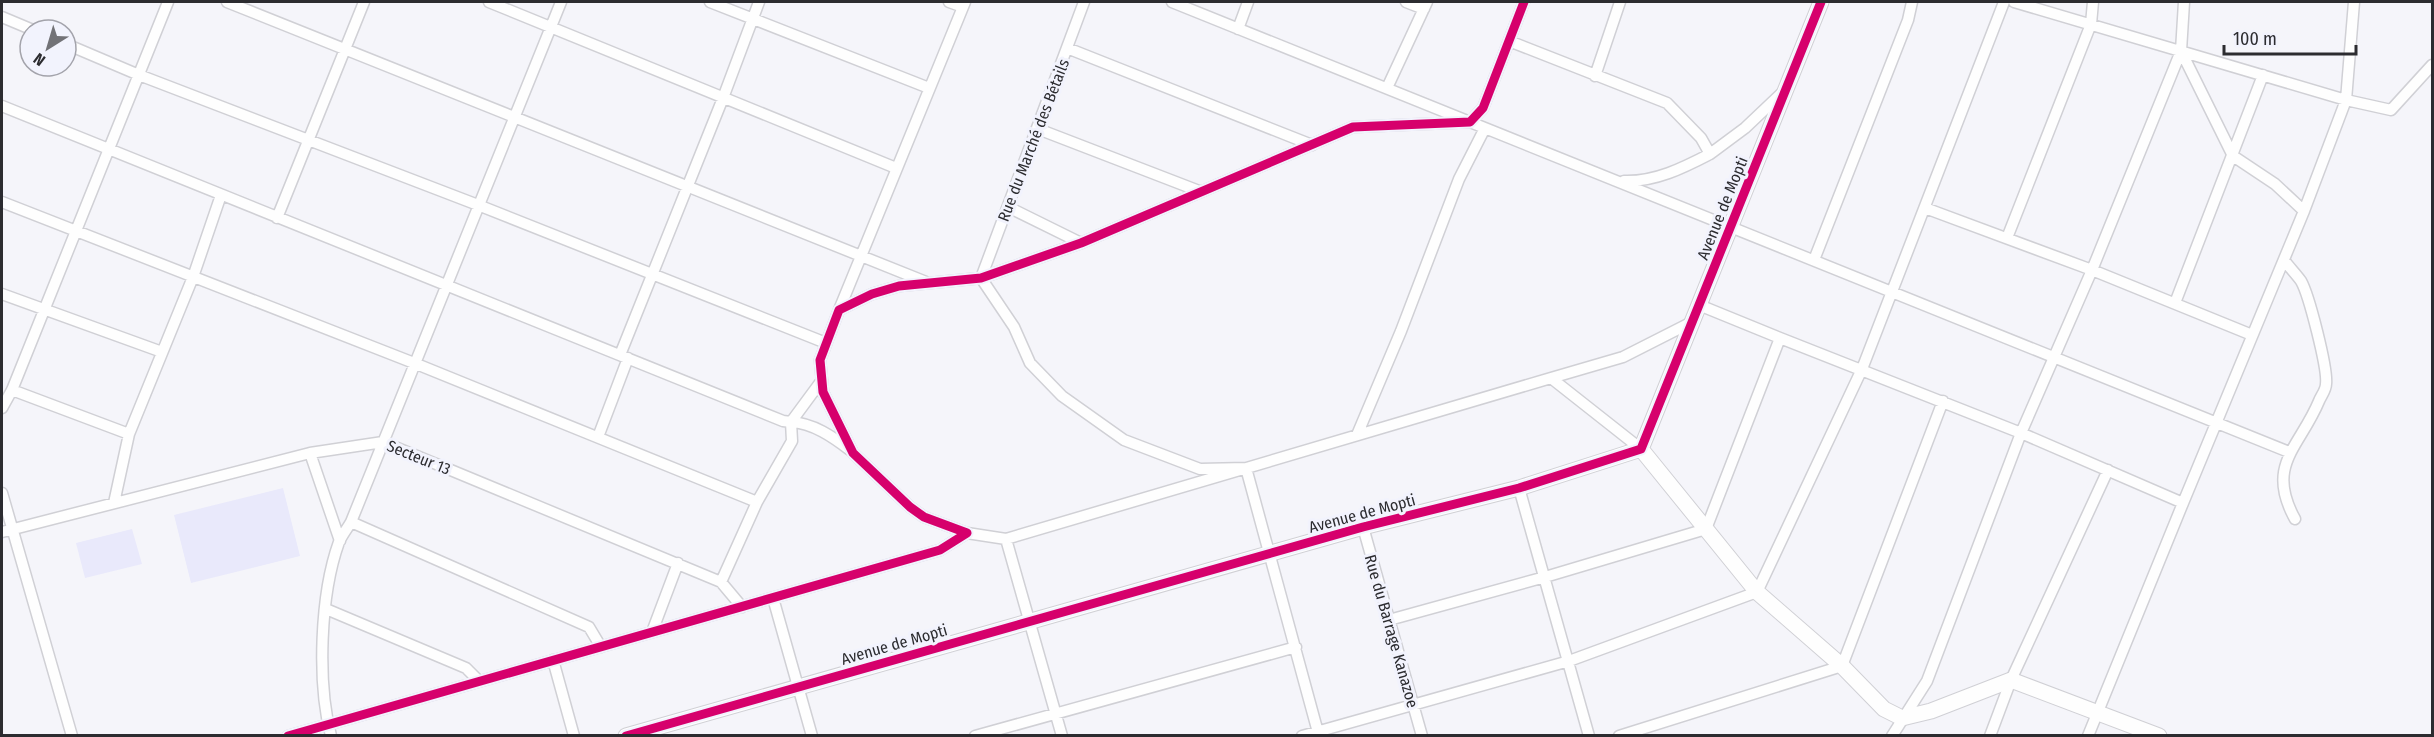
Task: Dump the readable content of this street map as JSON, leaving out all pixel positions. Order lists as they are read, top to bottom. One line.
{"streets":{"street":["Rue du Marché des Bétails","Avenue de Mopti","Secteur 13","Rue du Barrage Kanazoe"]},"crossings":[["Avenue de Mopti","Rue du Barrage Kanazoe"]],"scale_bar":"100 m","north":"bottom left"}
